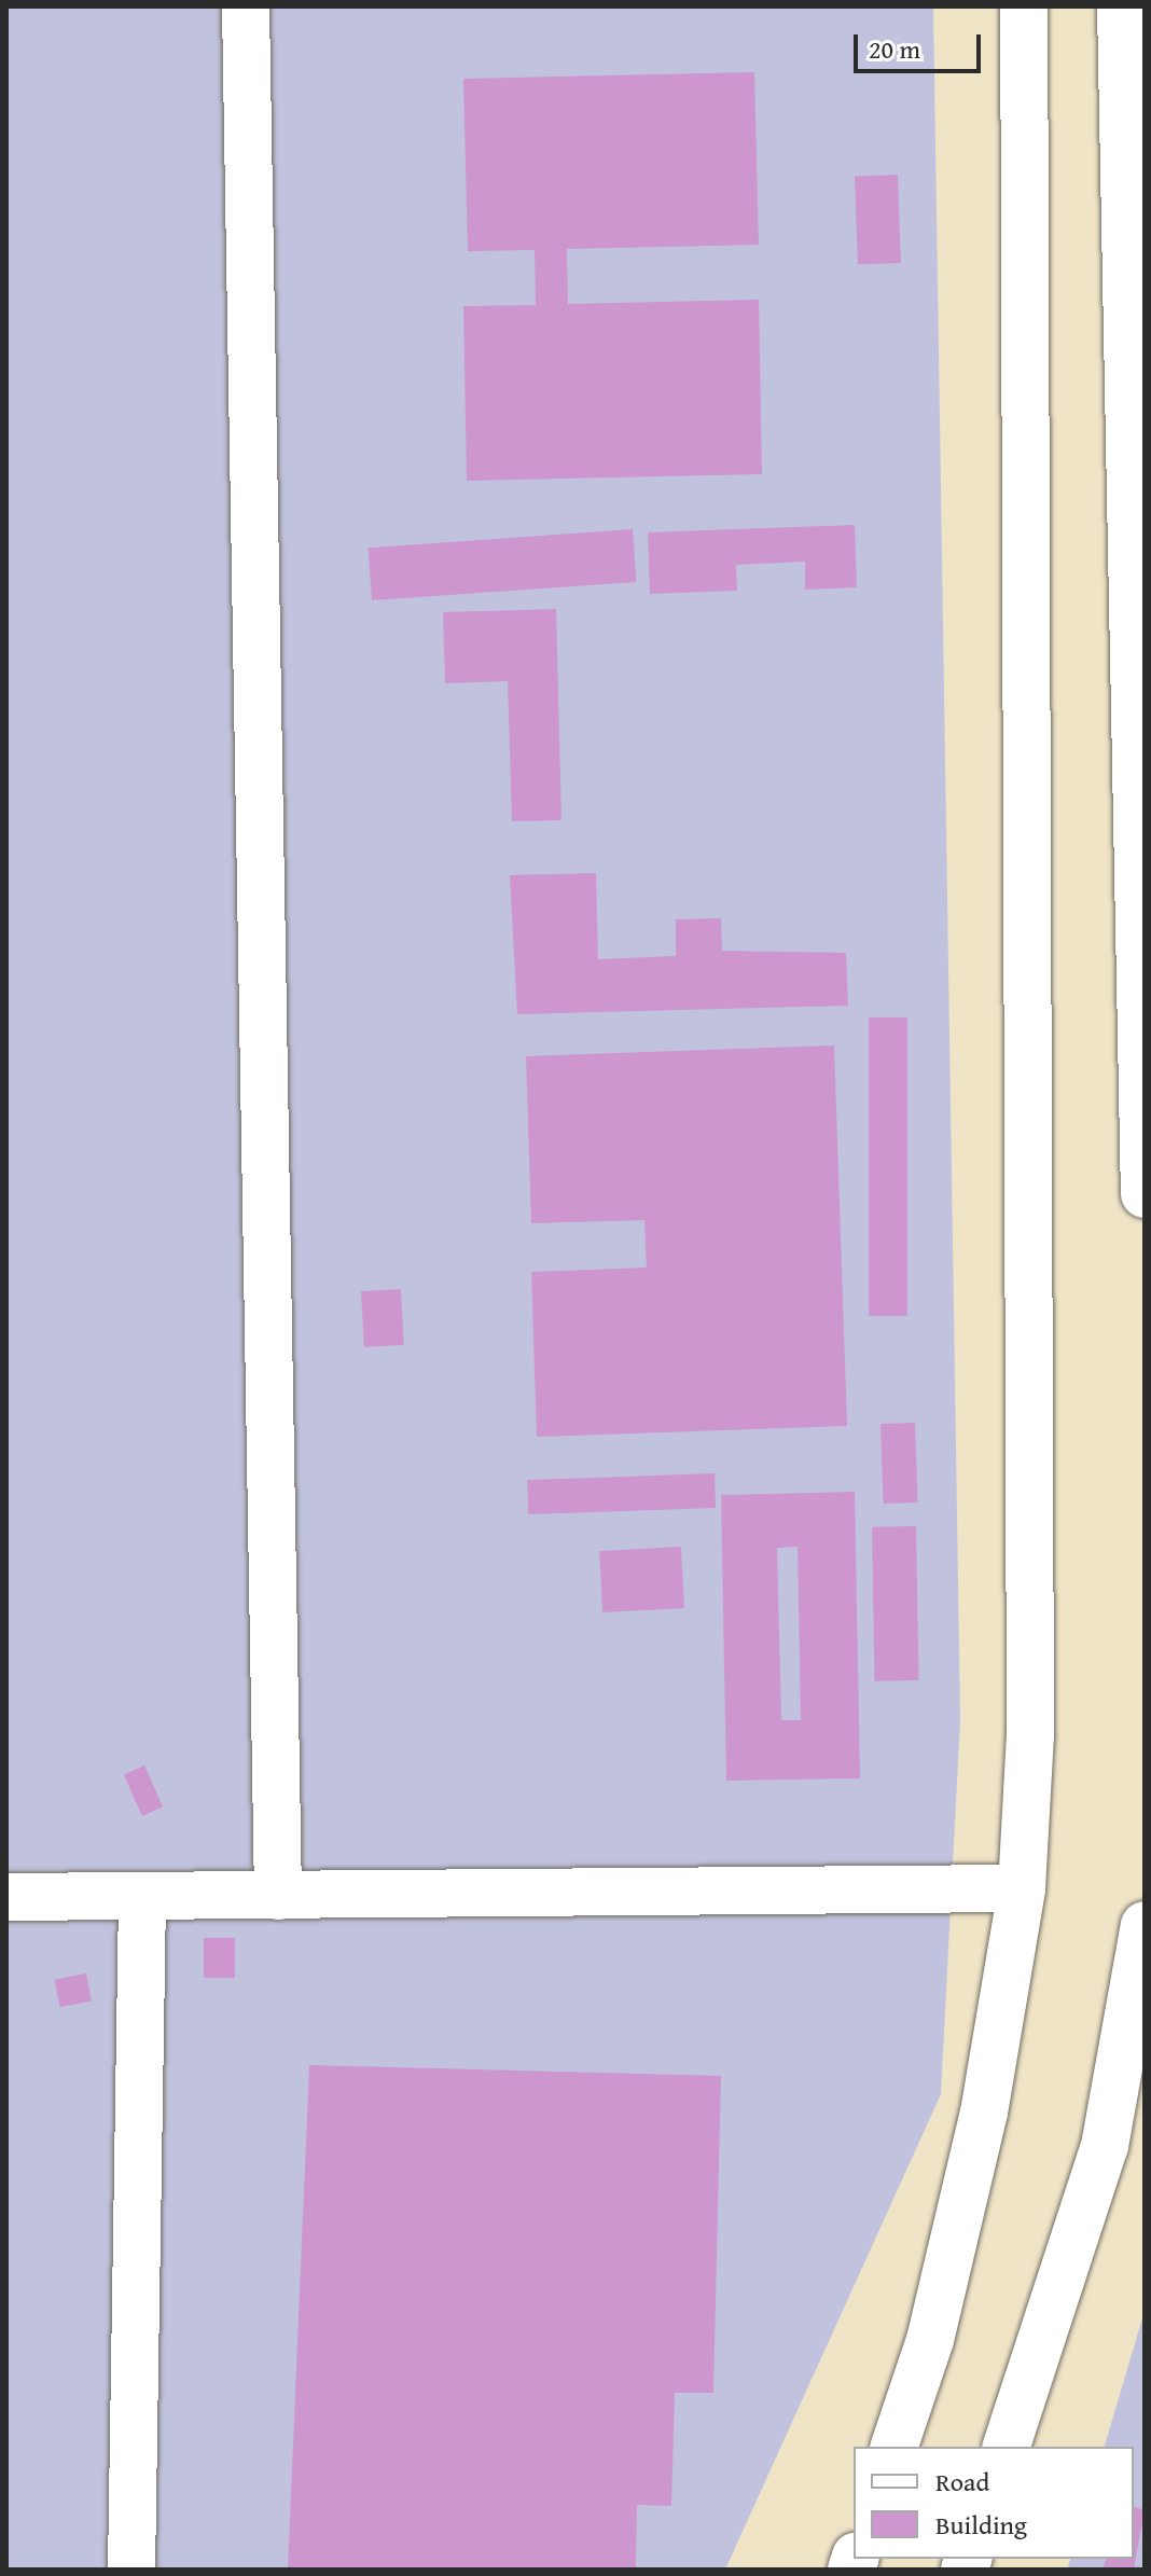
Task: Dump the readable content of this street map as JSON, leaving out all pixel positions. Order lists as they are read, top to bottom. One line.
{"legend":["Road","Building"],"scale_bar":"20 m"}
